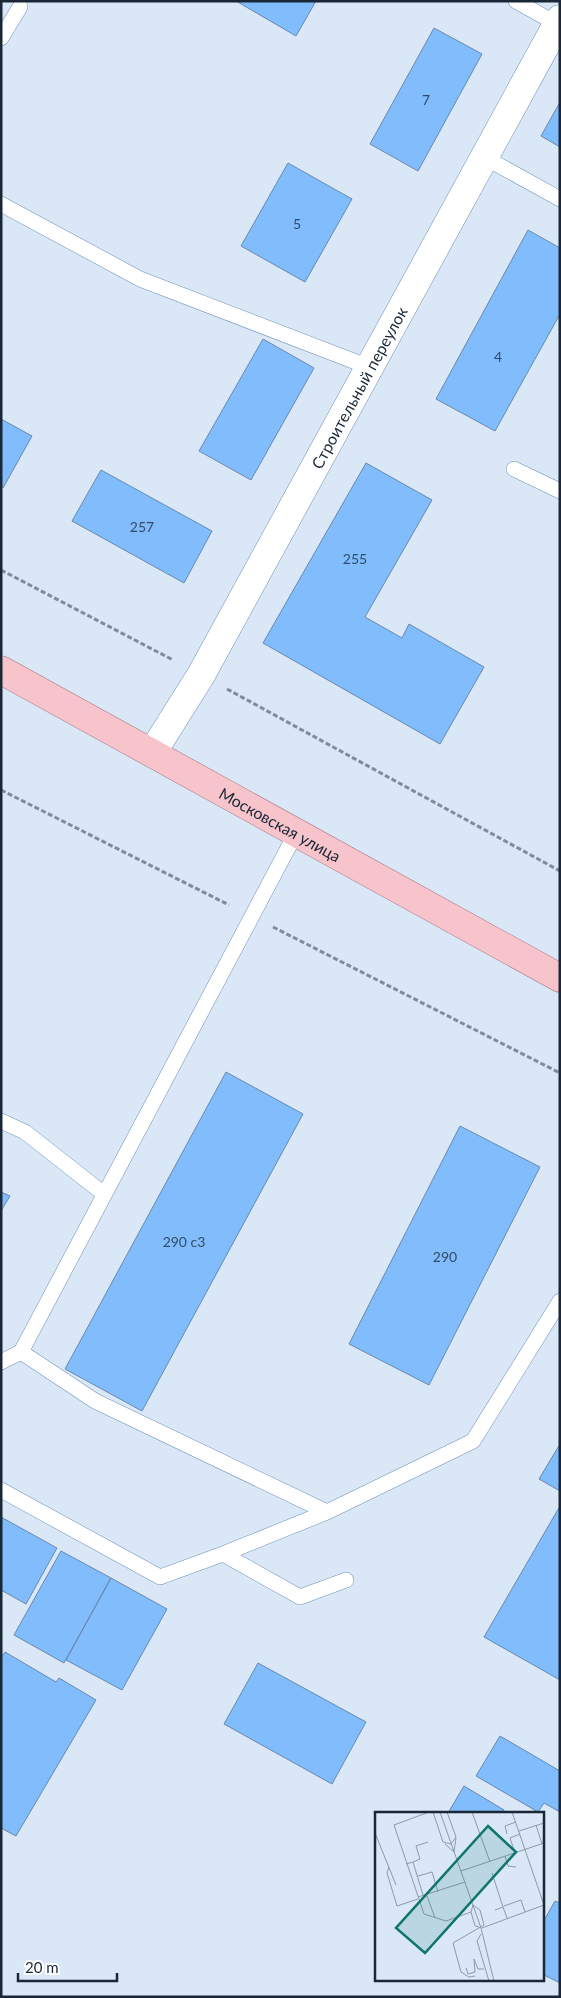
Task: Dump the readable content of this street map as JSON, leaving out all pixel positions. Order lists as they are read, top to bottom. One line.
{"streets":{"main road":["Московская улица"],"street":["Строительный переулок"]},"crossings":[["Строительный переулок","Московская улица"]],"house_numbers":["7","5","4","257","255","290 с3","290"],"scale_bar":"20 m"}
